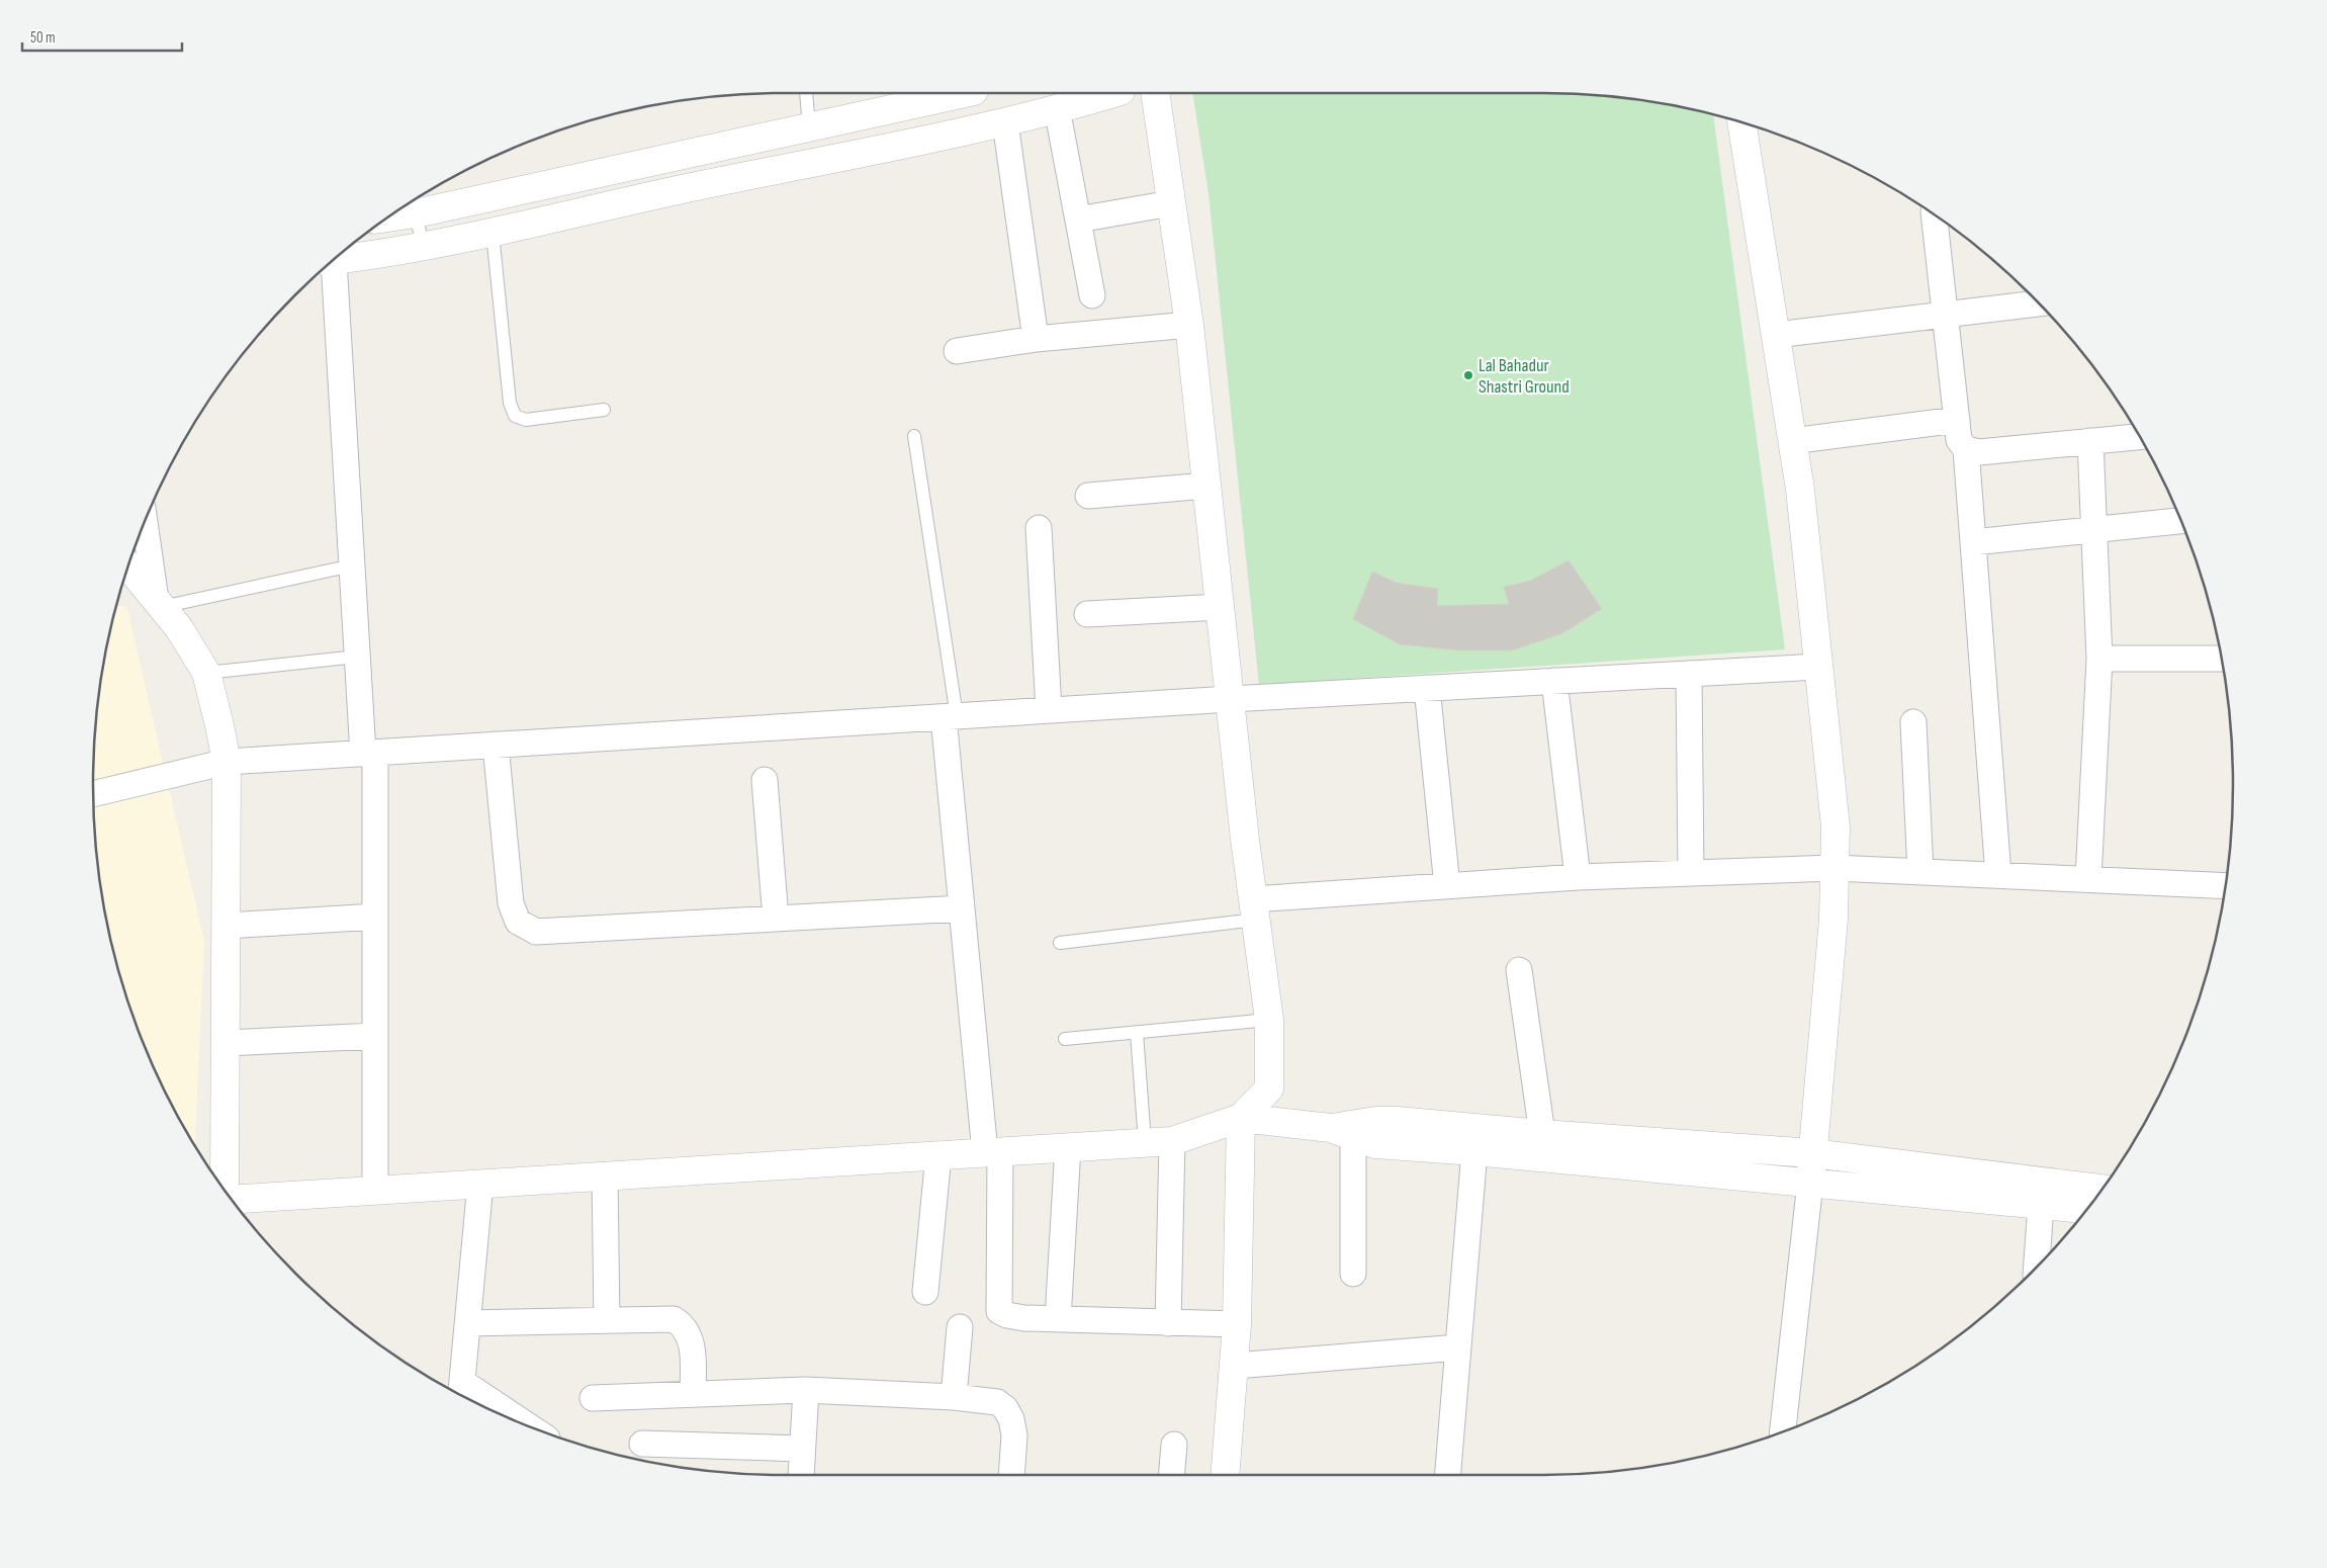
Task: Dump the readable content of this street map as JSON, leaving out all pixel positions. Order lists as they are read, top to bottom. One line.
{"places":["Lal Bahadur Shastri Ground"],"scale_bar":"50 m"}
